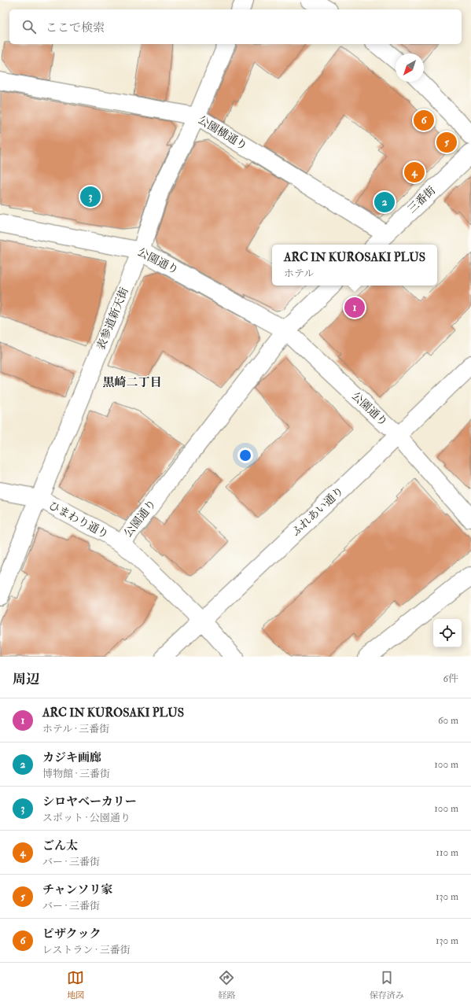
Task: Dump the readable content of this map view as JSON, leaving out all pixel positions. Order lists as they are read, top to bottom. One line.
{"streets":{"street":["公園横通り","三番街","公園通り","表参道新天街","ふれあい通り","ひまわり通り"]},"crossings":[["公園横通り","三番街"],["公園横通り","表参道新天街"],["公園通り","表参道新天街"],["公園通り","ふれあい通り"],["公園通り","ひまわり通り"],["表参道新天街","ひまわり通り"],["ふれあい通り","ひまわり通り"]],"districts":["黒崎二丁目"],"north":"bottom left","page":{"search":"ここで検索","pins":["6","5","4","3","2","1"],"popup":["ARC IN KUROSAKI PLUS","ホテル"],"heading":["周辺","6件"],"list":[{"mark":"1","name":"ARC IN KUROSAKI PLUS","note":"ホテル · 三番街","value":"60 m"},{"mark":"2","name":"カジキ画廊","note":"博物館 · 三番街","value":"100 m"},{"mark":"3","name":"シロヤベーカリー","note":"スポット · 公園通り","value":"100 m"},{"mark":"4","name":"ごん太","note":"バー · 三番街","value":"110 m"},{"mark":"5","name":"チャンソリ家","note":"バー · 三番街","value":"130 m"},{"mark":"6","name":"ピザクック","note":"レストラン · 三番街","value":"130 m"}],"nav":["地図","経路","保存済み"]}}
